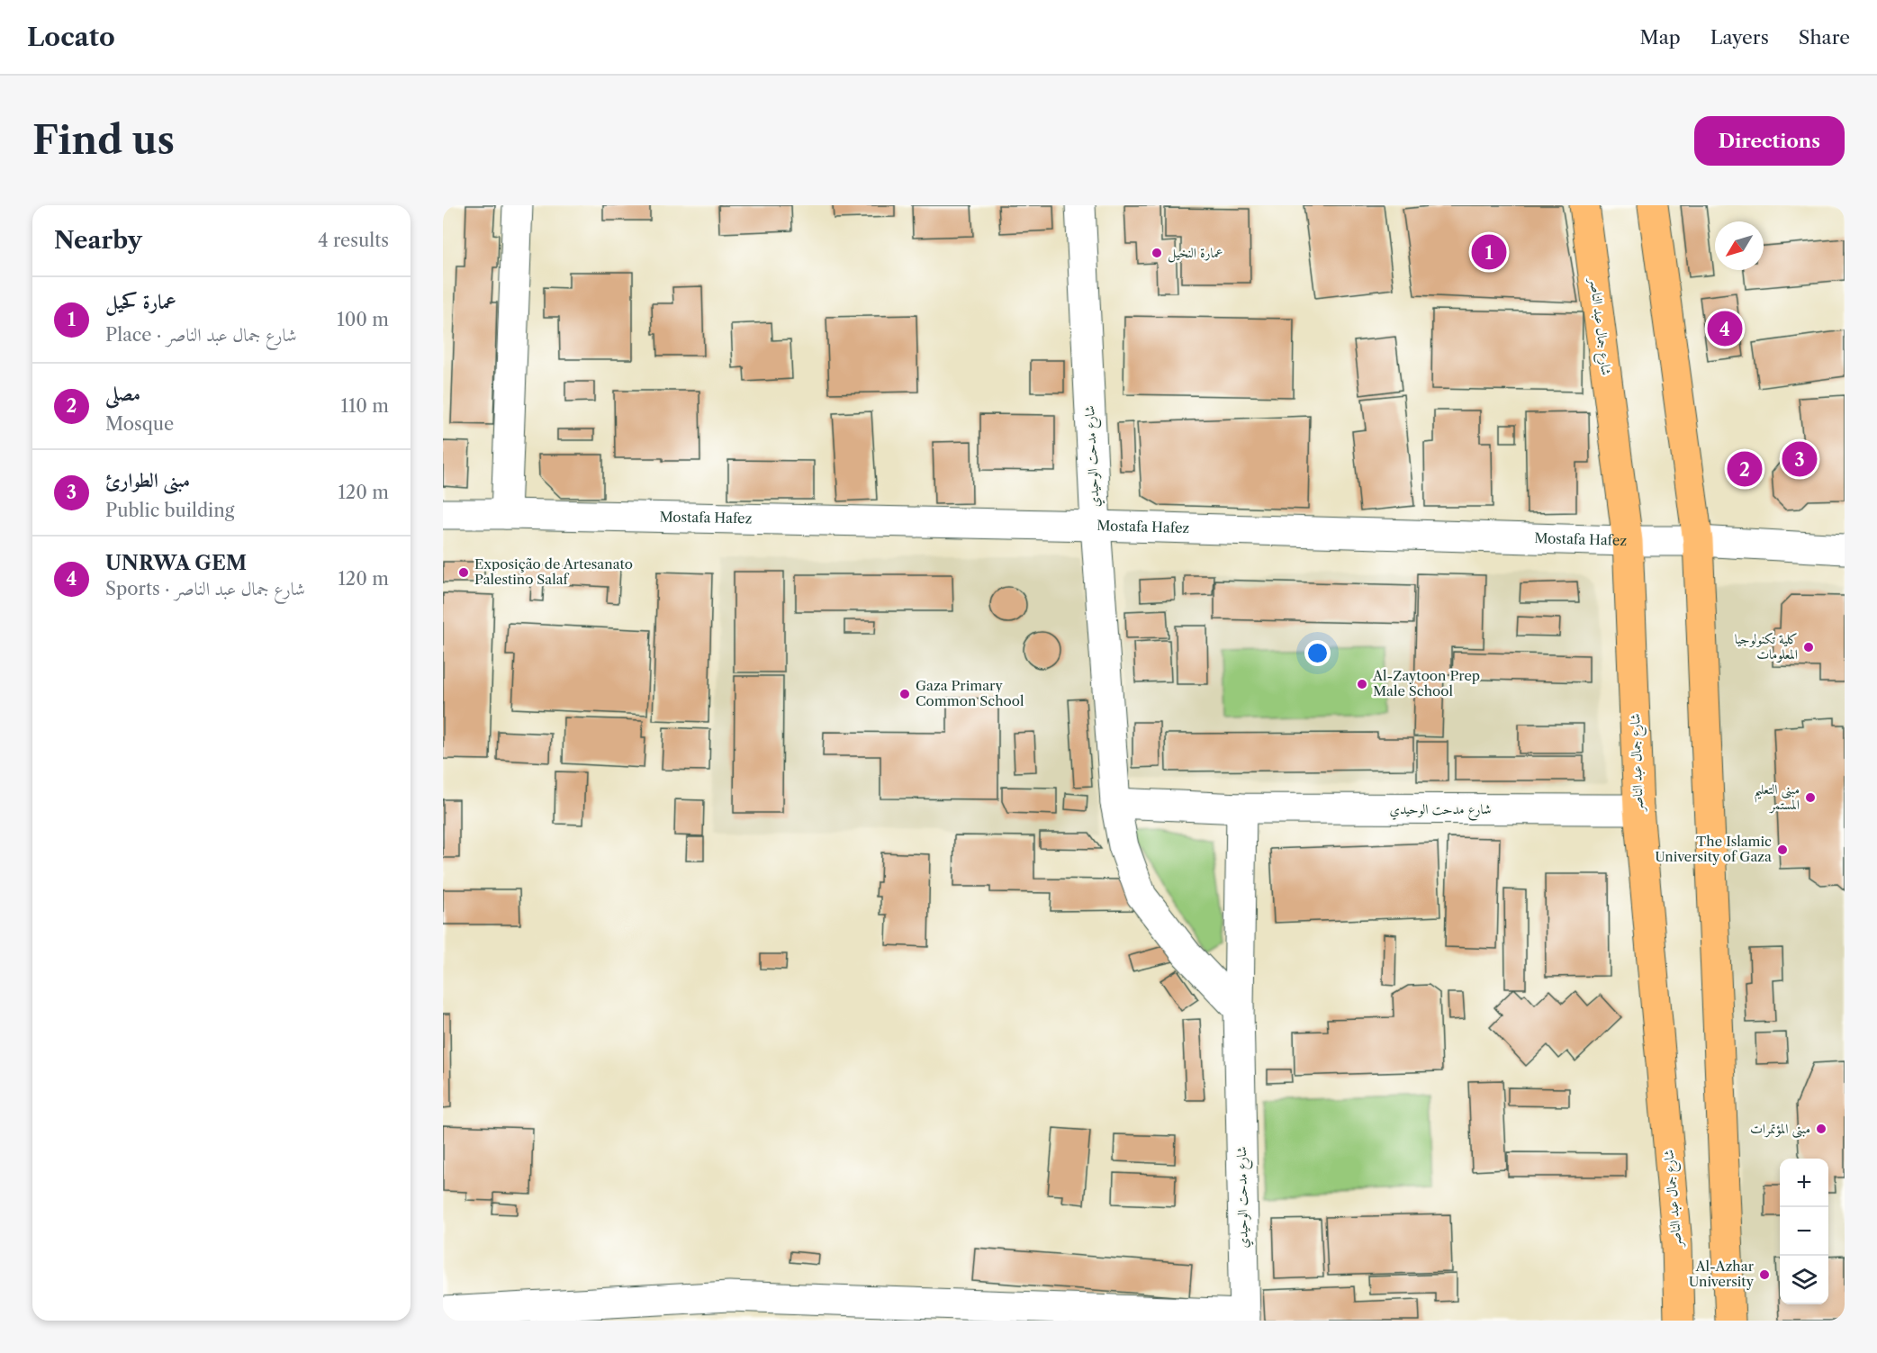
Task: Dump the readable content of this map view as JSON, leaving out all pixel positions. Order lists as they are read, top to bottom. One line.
{"streets":{"main road":["شارع جمال عبد الناصر"],"street":["شارع مدحت الوحيدي","Mostafa Hafez"]},"crossings":[["شارع جمال عبد الناصر","شارع مدحت الوحيدي"],["شارع جمال عبد الناصر","Mostafa Hafez"],["شارع مدحت الوحيدي","Mostafa Hafez"]],"places":["عمارة النخيل","Exposição de Artesanato Palestino Salaf","كلية تكنولوجيا المعلومات","Al-Zaytoon Prep Male School","Gaza Primary Common School","مبنى التعليم المستمر","The Islamic University of Gaza","مبنى المؤتمرات","Al-Azhar University"],"north":"bottom left","page":{"header":"Locato","nav":["Map","Layers","Share"],"buttons":"Directions","title":"Find us","heading":["Nearby","4 results"],"pins":["1","4","3","2"],"list":[{"mark":"1","name":"عمارة كحيل","note":"Place · شارع جمال عبد الناصر","value":"100 m"},{"mark":"2","name":"مصلى","note":"Mosque","value":"110 m"},{"mark":"3","name":"مبنى الطوارئ","note":"Public building","value":"120 m"},{"mark":"4","name":"UNRWA GEM","note":"Sports · شارع جمال عبد الناصر","value":"120 m"}],"map_buttons":["+","−"]}}
